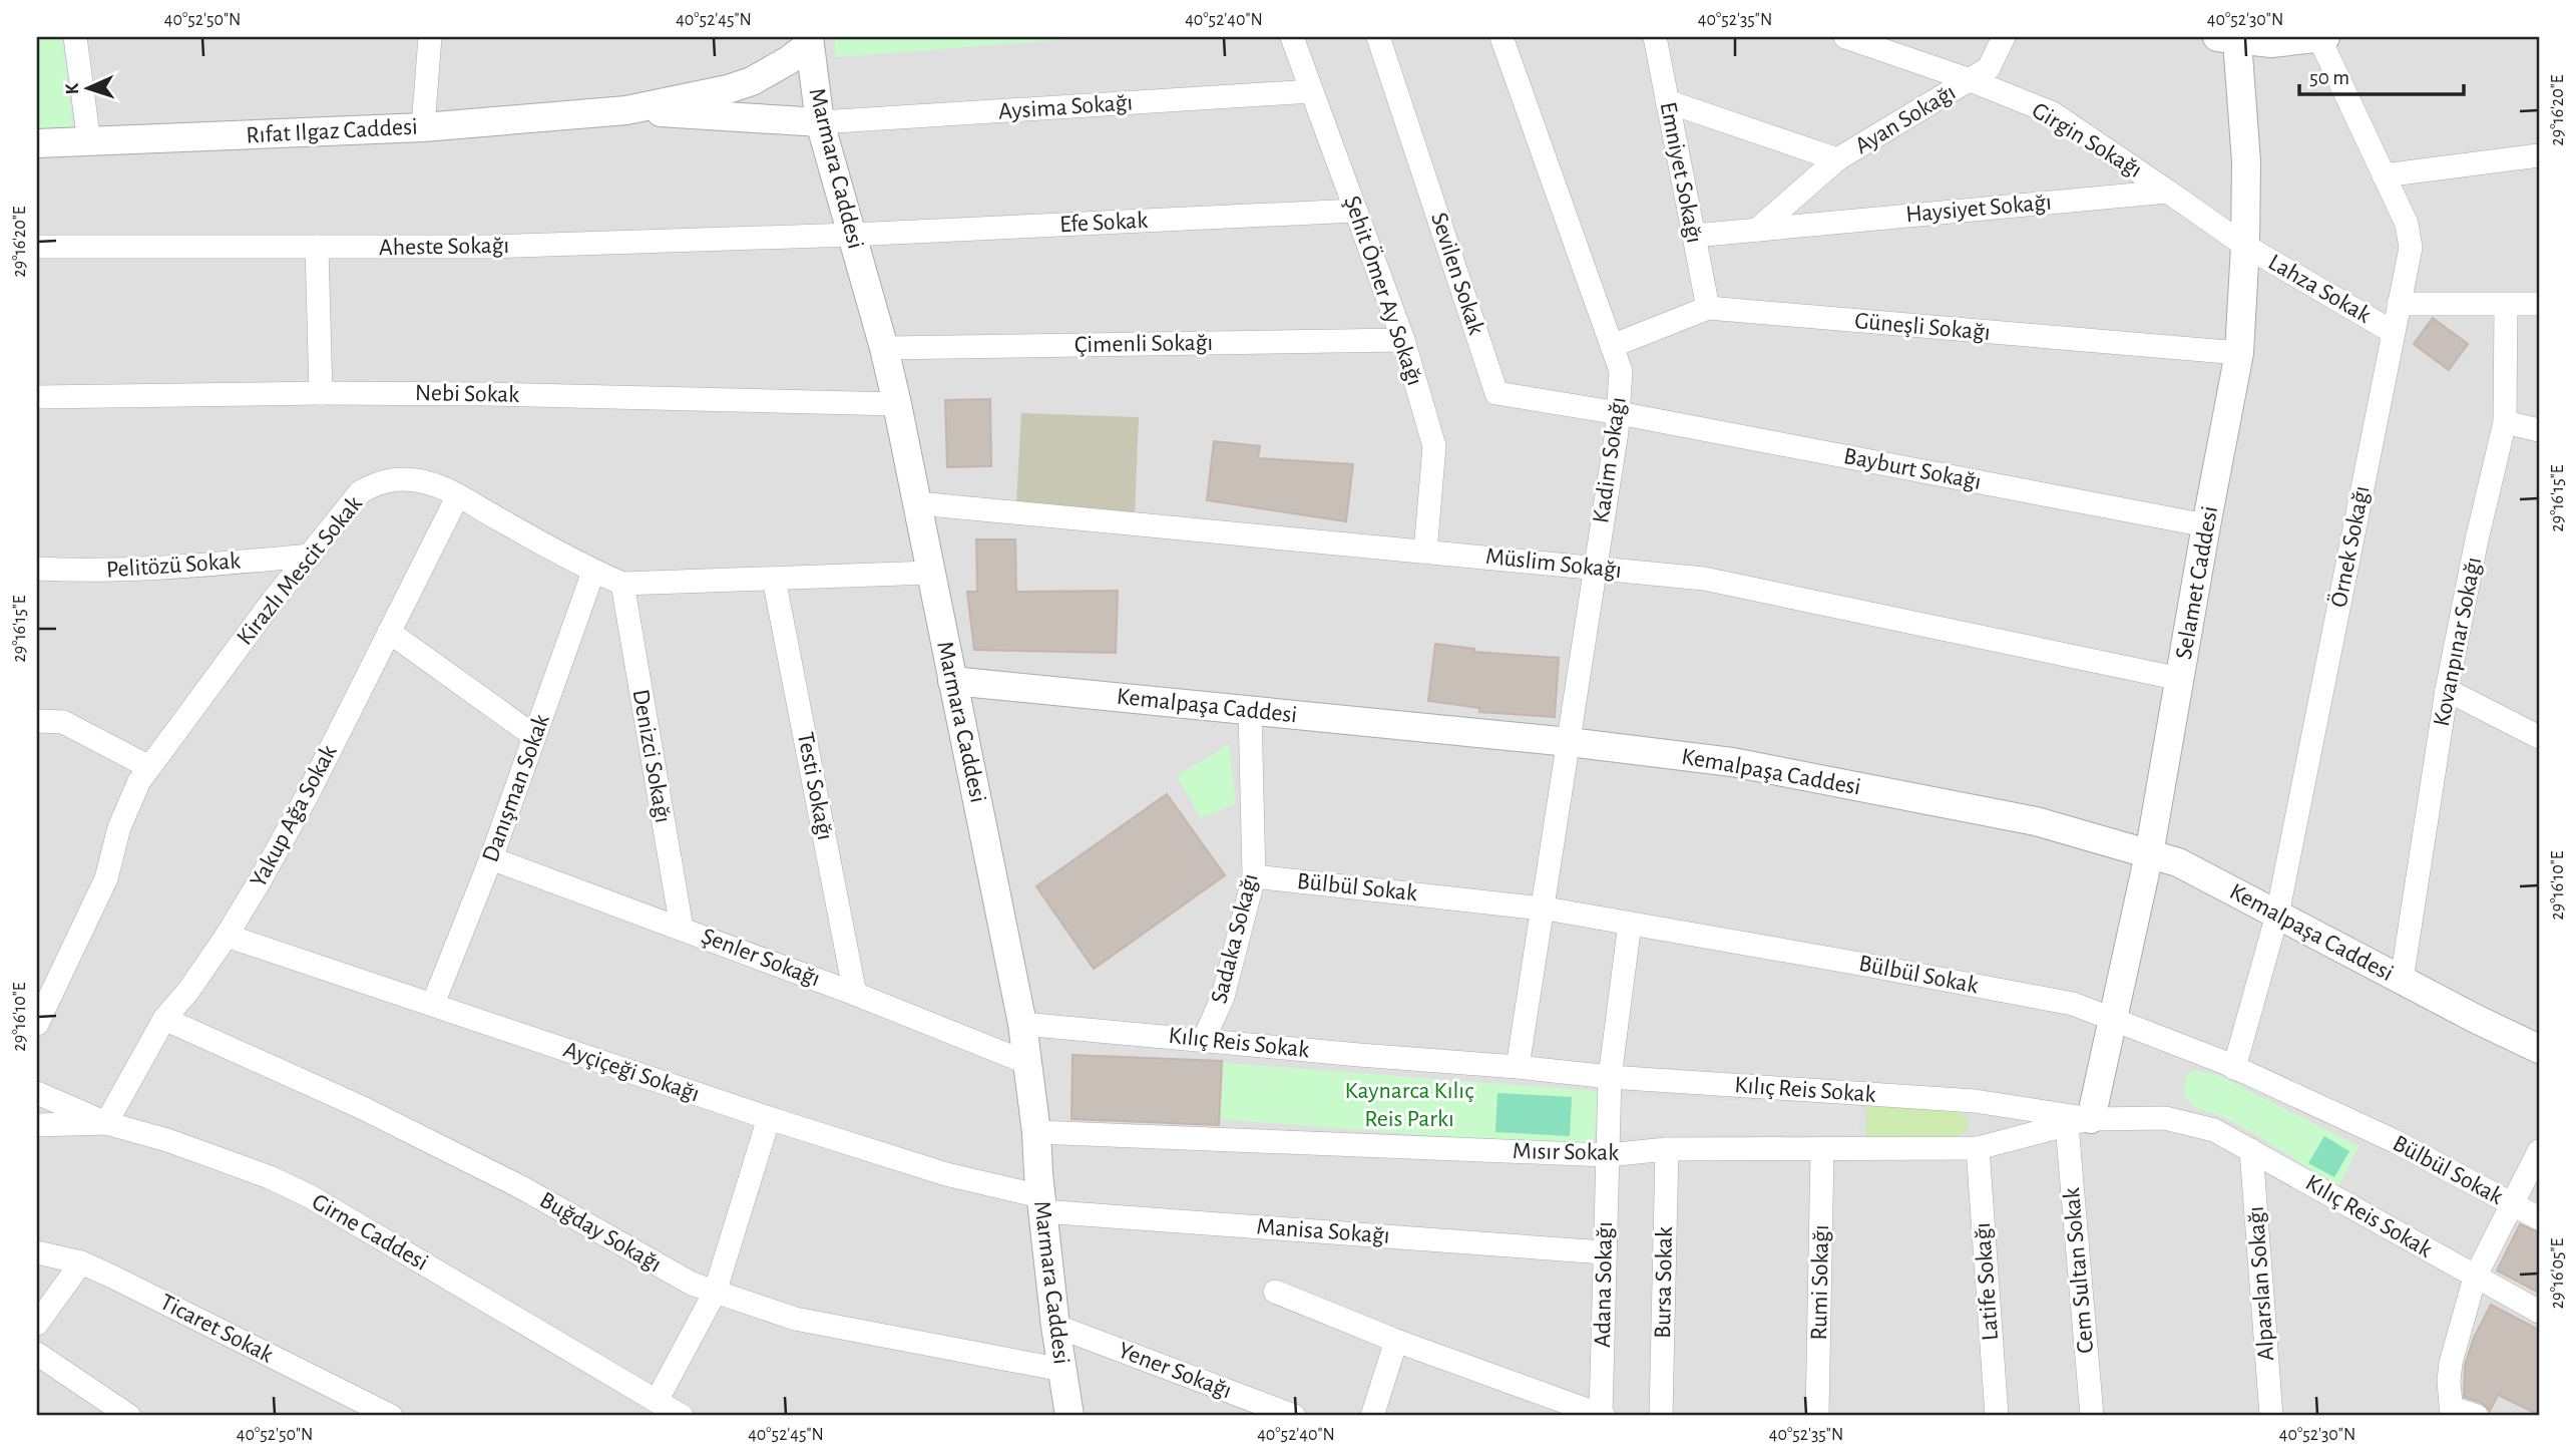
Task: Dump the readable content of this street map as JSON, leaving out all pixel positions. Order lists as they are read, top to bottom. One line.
{"streets":{"street":["Aysima Sokağı","Ayan Sokağı","Rıfat Ilgaz Caddesi","Girgin Sokağı","Marmara Caddesi","Emniyet Sokağı","Haysiyet Sokağı","Efe Sokak","Aheste Sokağı","Sevilen Sokak","Lahza Sokak","Şehit Ömer Ay Sokağı","Güneşli Sokağı","Çimenli Sokağı","Nebi Sokak","Kadim Sokağı","Bayburt Sokağı","Örnek Sokağı","Müslim Sokağı","Pelitözü Sokak","Kirazlı Mescit Sokak","Selamet Caddesi","Kovanpınar Sokağı","Kemalpaşa Caddesi","Denizci Sokağı","Testi Sokağı","Danışman Sokak","Yakup Ağa Sokak","Bülbül Sokak","Sadaka Sokağı","Şenler Sokağı","Kılıç Reis Sokak","Ayçiçeği Sokağı","Mısır Sokak","Manisa Sokağı","Girne Caddesi","Buğday Sokağı","Cem Sultan Sokak","Latife Sokağı","Bursa Sokak","Rumi Sokağı","Alparslan Sokağı","Adana Sokağı","Ticaret Sokak","Yener Sokağı"]},"crossings":[["Aysima Sokağı","Rıfat Ilgaz Caddesi"],["Aysima Sokağı","Marmara Caddesi"],["Aysima Sokağı","Şehit Ömer Ay Sokağı"],["Ayan Sokağı","Girgin Sokağı"],["Ayan Sokağı","Emniyet Sokağı"],["Rıfat Ilgaz Caddesi","Marmara Caddesi"],["Girgin Sokağı","Haysiyet Sokağı"],["Marmara Caddesi","Efe Sokak"],["Marmara Caddesi","Aheste Sokağı"],["Marmara Caddesi","Çimenli Sokağı"],["Marmara Caddesi","Nebi Sokak"],["Marmara Caddesi","Müslim Sokağı"],["Marmara Caddesi","Kirazlı Mescit Sokak"],["Marmara Caddesi","Kemalpaşa Caddesi"],["Marmara Caddesi","Şenler Sokağı"],["Marmara Caddesi","Kılıç Reis Sokak"],["Marmara Caddesi","Ayçiçeği Sokağı"],["Marmara Caddesi","Mısır Sokak"],["Marmara Caddesi","Manisa Sokağı"],["Marmara Caddesi","Buğday Sokağı"],["Marmara Caddesi","Yener Sokağı"],["Emniyet Sokağı","Haysiyet Sokağı"],["Emniyet Sokağı","Güneşli Sokağı"],["Efe Sokak","Aheste Sokağı"],["Efe Sokak","Şehit Ömer Ay Sokağı"],["Sevilen Sokak","Kadim Sokağı"],["Sevilen Sokak","Bayburt Sokağı"],["Lahza Sokak","Örnek Sokağı"],["Lahza Sokak","Selamet Caddesi"],["Şehit Ömer Ay Sokağı","Çimenli Sokağı"],["Şehit Ömer Ay Sokağı","Müslim Sokağı"],["Güneşli Sokağı","Kadim Sokağı"],["Güneşli Sokağı","Selamet Caddesi"],["Kadim Sokağı","Bayburt Sokağı"],["Kadim Sokağı","Müslim Sokağı"],["Kadim Sokağı","Kemalpaşa Caddesi"],["Kadim Sokağı","Bülbül Sokak"],["Kadim Sokağı","Kılıç Reis Sokak"],["Bayburt Sokağı","Selamet Caddesi"],["Örnek Sokağı","Kemalpaşa Caddesi"],["Örnek Sokağı","Bülbül Sokak"],["Müslim Sokağı","Selamet Caddesi"],["Pelitözü Sokak","Kirazlı Mescit Sokak"],["Kirazlı Mescit Sokak","Denizci Sokağı"],["Kirazlı Mescit Sokak","Testi Sokağı"],["Kirazlı Mescit Sokak","Danışman Sokak"],["Kirazlı Mescit Sokak","Yakup Ağa Sokak"],["Selamet Caddesi","Kemalpaşa Caddesi"],["Selamet Caddesi","Bülbül Sokak"],["Selamet Caddesi","Kılıç Reis Sokak"],["Selamet Caddesi","Mısır Sokak"],["Selamet Caddesi","Cem Sultan Sokak"],["Kovanpınar Sokağı","Kemalpaşa Caddesi"],["Kemalpaşa Caddesi","Sadaka Sokağı"],["Denizci Sokağı","Şenler Sokağı"],["Testi Sokağı","Şenler Sokağı"],["Danışman Sokak","Şenler Sokağı"],["Danışman Sokak","Ayçiçeği Sokağı"],["Yakup Ağa Sokak","Ayçiçeği Sokağı"],["Yakup Ağa Sokak","Girne Caddesi"],["Yakup Ağa Sokak","Buğday Sokağı"],["Bülbül Sokak","Sadaka Sokağı"],["Bülbül Sokak","Adana Sokağı"],["Sadaka Sokağı","Kılıç Reis Sokak"],["Kılıç Reis Sokak","Mısır Sokak"],["Kılıç Reis Sokak","Cem Sultan Sokak"],["Kılıç Reis Sokak","Alparslan Sokağı"],["Kılıç Reis Sokak","Adana Sokağı"],["Ayçiçeği Sokağı","Manisa Sokağı"],["Mısır Sokak","Cem Sultan Sokak"],["Mısır Sokak","Latife Sokağı"],["Mısır Sokak","Bursa Sokak"],["Mısır Sokak","Rumi Sokağı"],["Mısır Sokak","Adana Sokağı"],["Manisa Sokağı","Adana Sokağı"]],"parks":["Kaynarca Kılıç Reis Parkı"],"scale_bar":"50 m","north":"left","coordinates":["40°52'50\"N","40°52'45\"N","40°52'40\"N","40°52'35\"N","40°52'30\"N","29°16'20\"E","29°16'15\"E","29°16'10\"E","29°16'05\"E"]}
